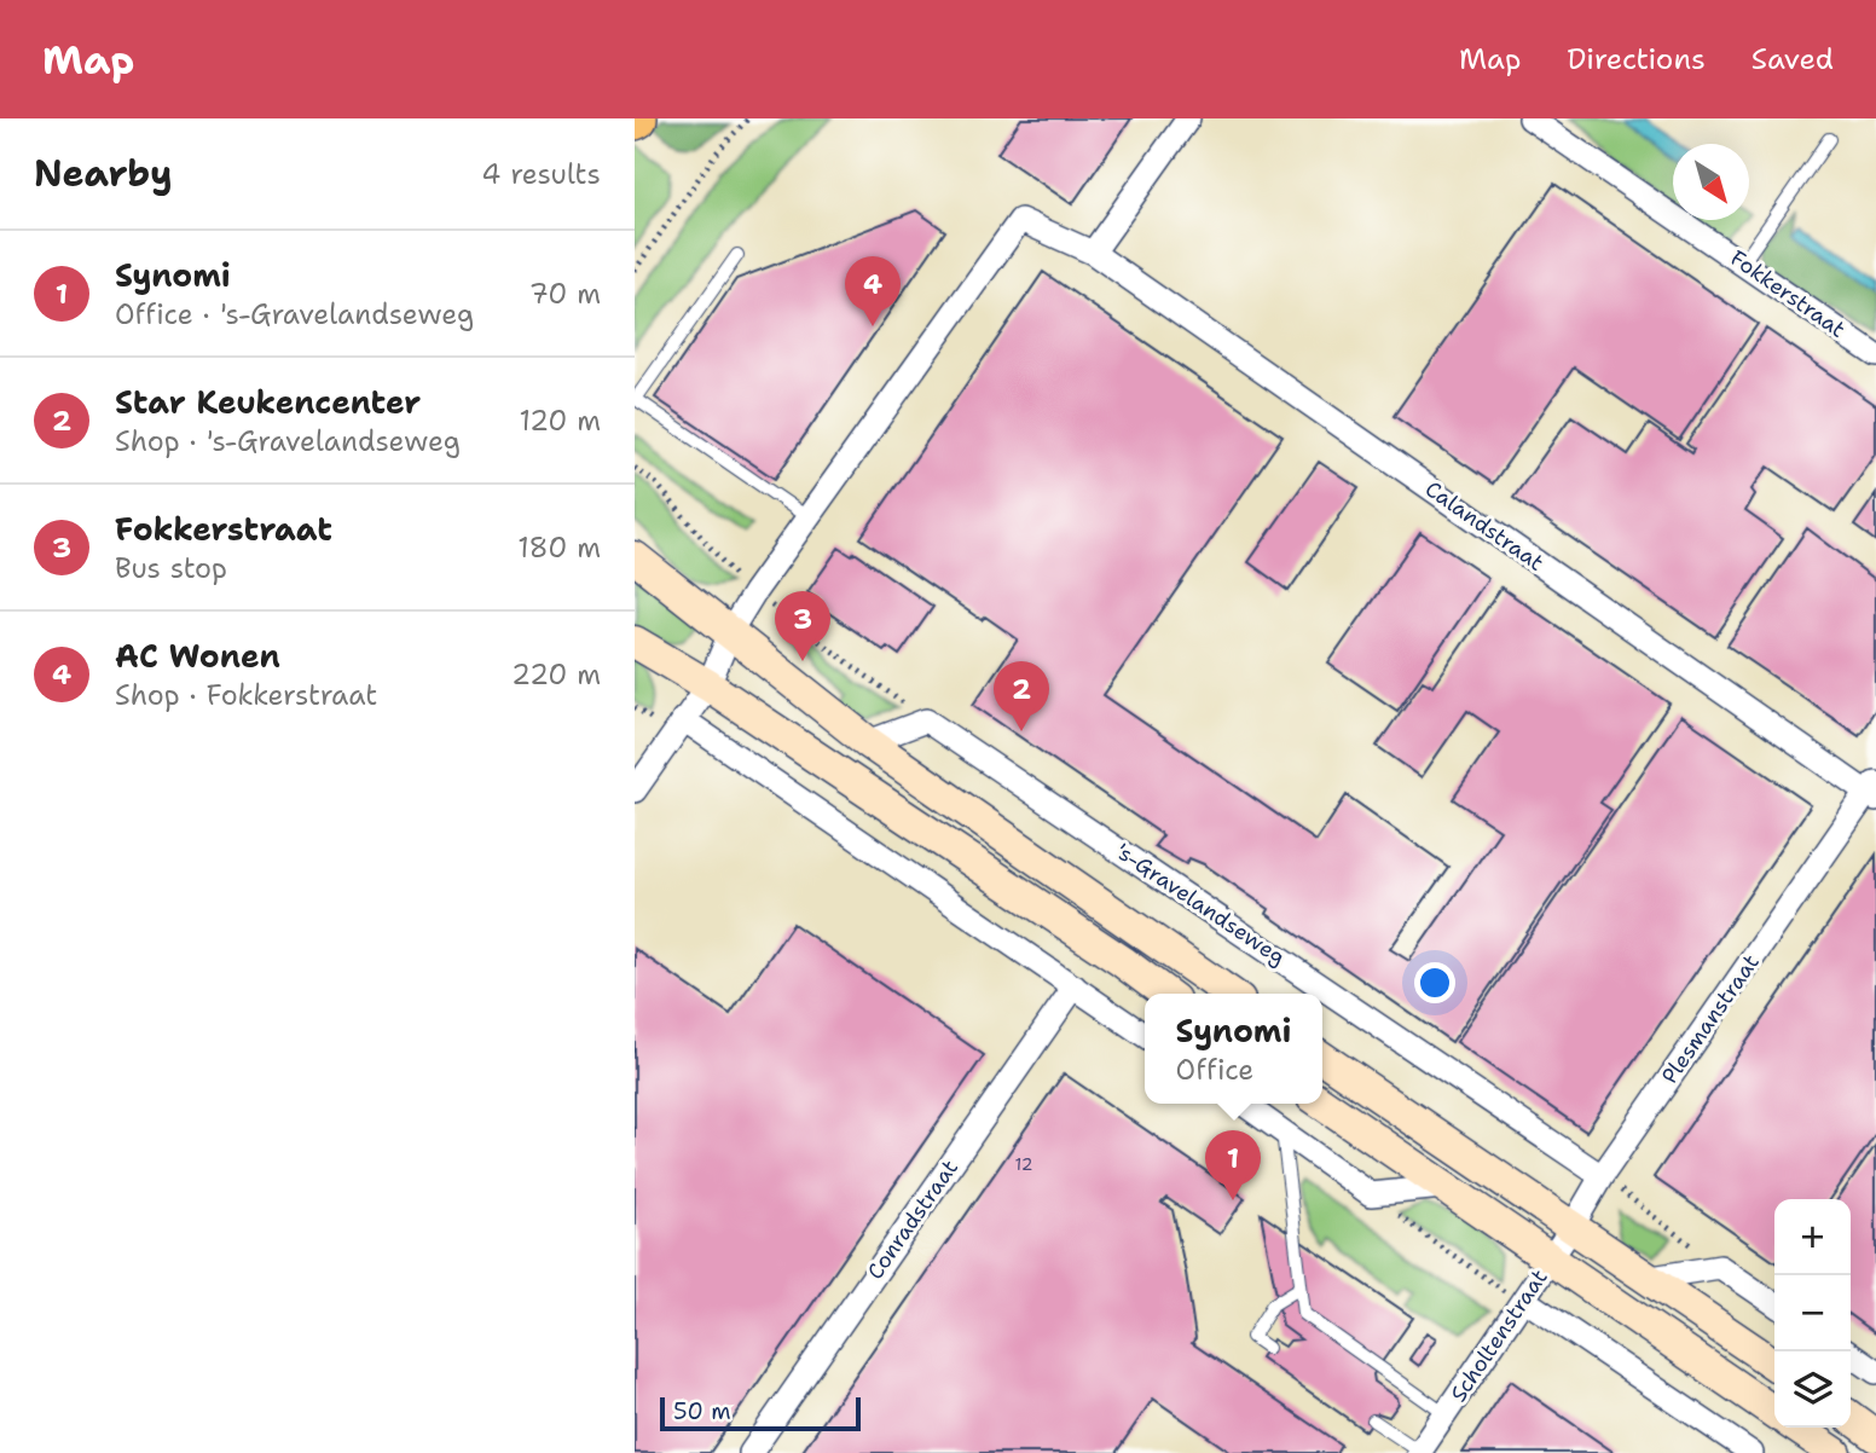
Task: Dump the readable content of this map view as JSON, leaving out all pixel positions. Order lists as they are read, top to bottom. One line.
{"streets":{"street":["Fokkerstraat","Calandstraat","'s-Gravelandseweg","Plesmanstraat","Conradstraat","Scholtenstraat"]},"crossings":[["Calandstraat","Plesmanstraat"],["'s-Gravelandseweg","Plesmanstraat"],["Plesmanstraat","Scholtenstraat"]],"house_numbers":["12"],"scale_bar":"50 m","north":"bottom right","page":{"header":"Map","nav":["Map","Directions","Saved"],"heading":["Nearby","4 results"],"list":[{"mark":"1","name":"Synomi","note":"Office · 's-Gravelandseweg","value":"70 m"},{"mark":"2","name":"Star Keukencenter","note":"Shop · 's-Gravelandseweg","value":"120 m"},{"mark":"3","name":"Fokkerstraat","note":"Bus stop","value":"180 m"},{"mark":"4","name":"AC Wonen","note":"Shop · Fokkerstraat","value":"220 m"}],"pins":["4","3","2","1"],"popup":["Synomi","Office"],"map_buttons":["+","−"],"scale":"50 m"}}
